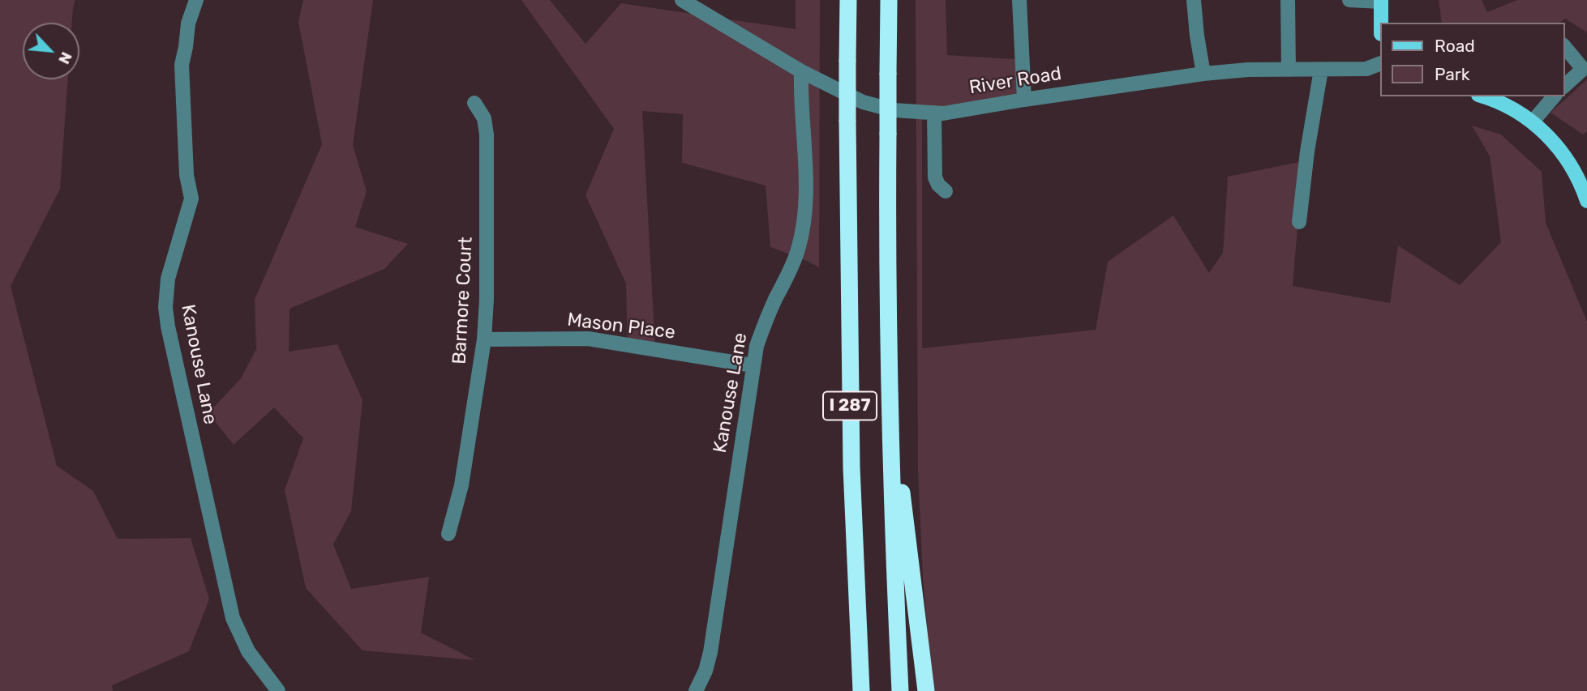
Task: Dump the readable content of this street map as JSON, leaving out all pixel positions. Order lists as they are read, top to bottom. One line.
{"streets":{"highway":["I 287"],"street":["River Road","Barmore Court","Mason Place","Kanouse Lane"]},"crossings":[["River Road","Kanouse Lane"],["Barmore Court","Mason Place"],["Mason Place","Kanouse Lane"]],"legend":["Road","Park"],"north":"bottom right"}
